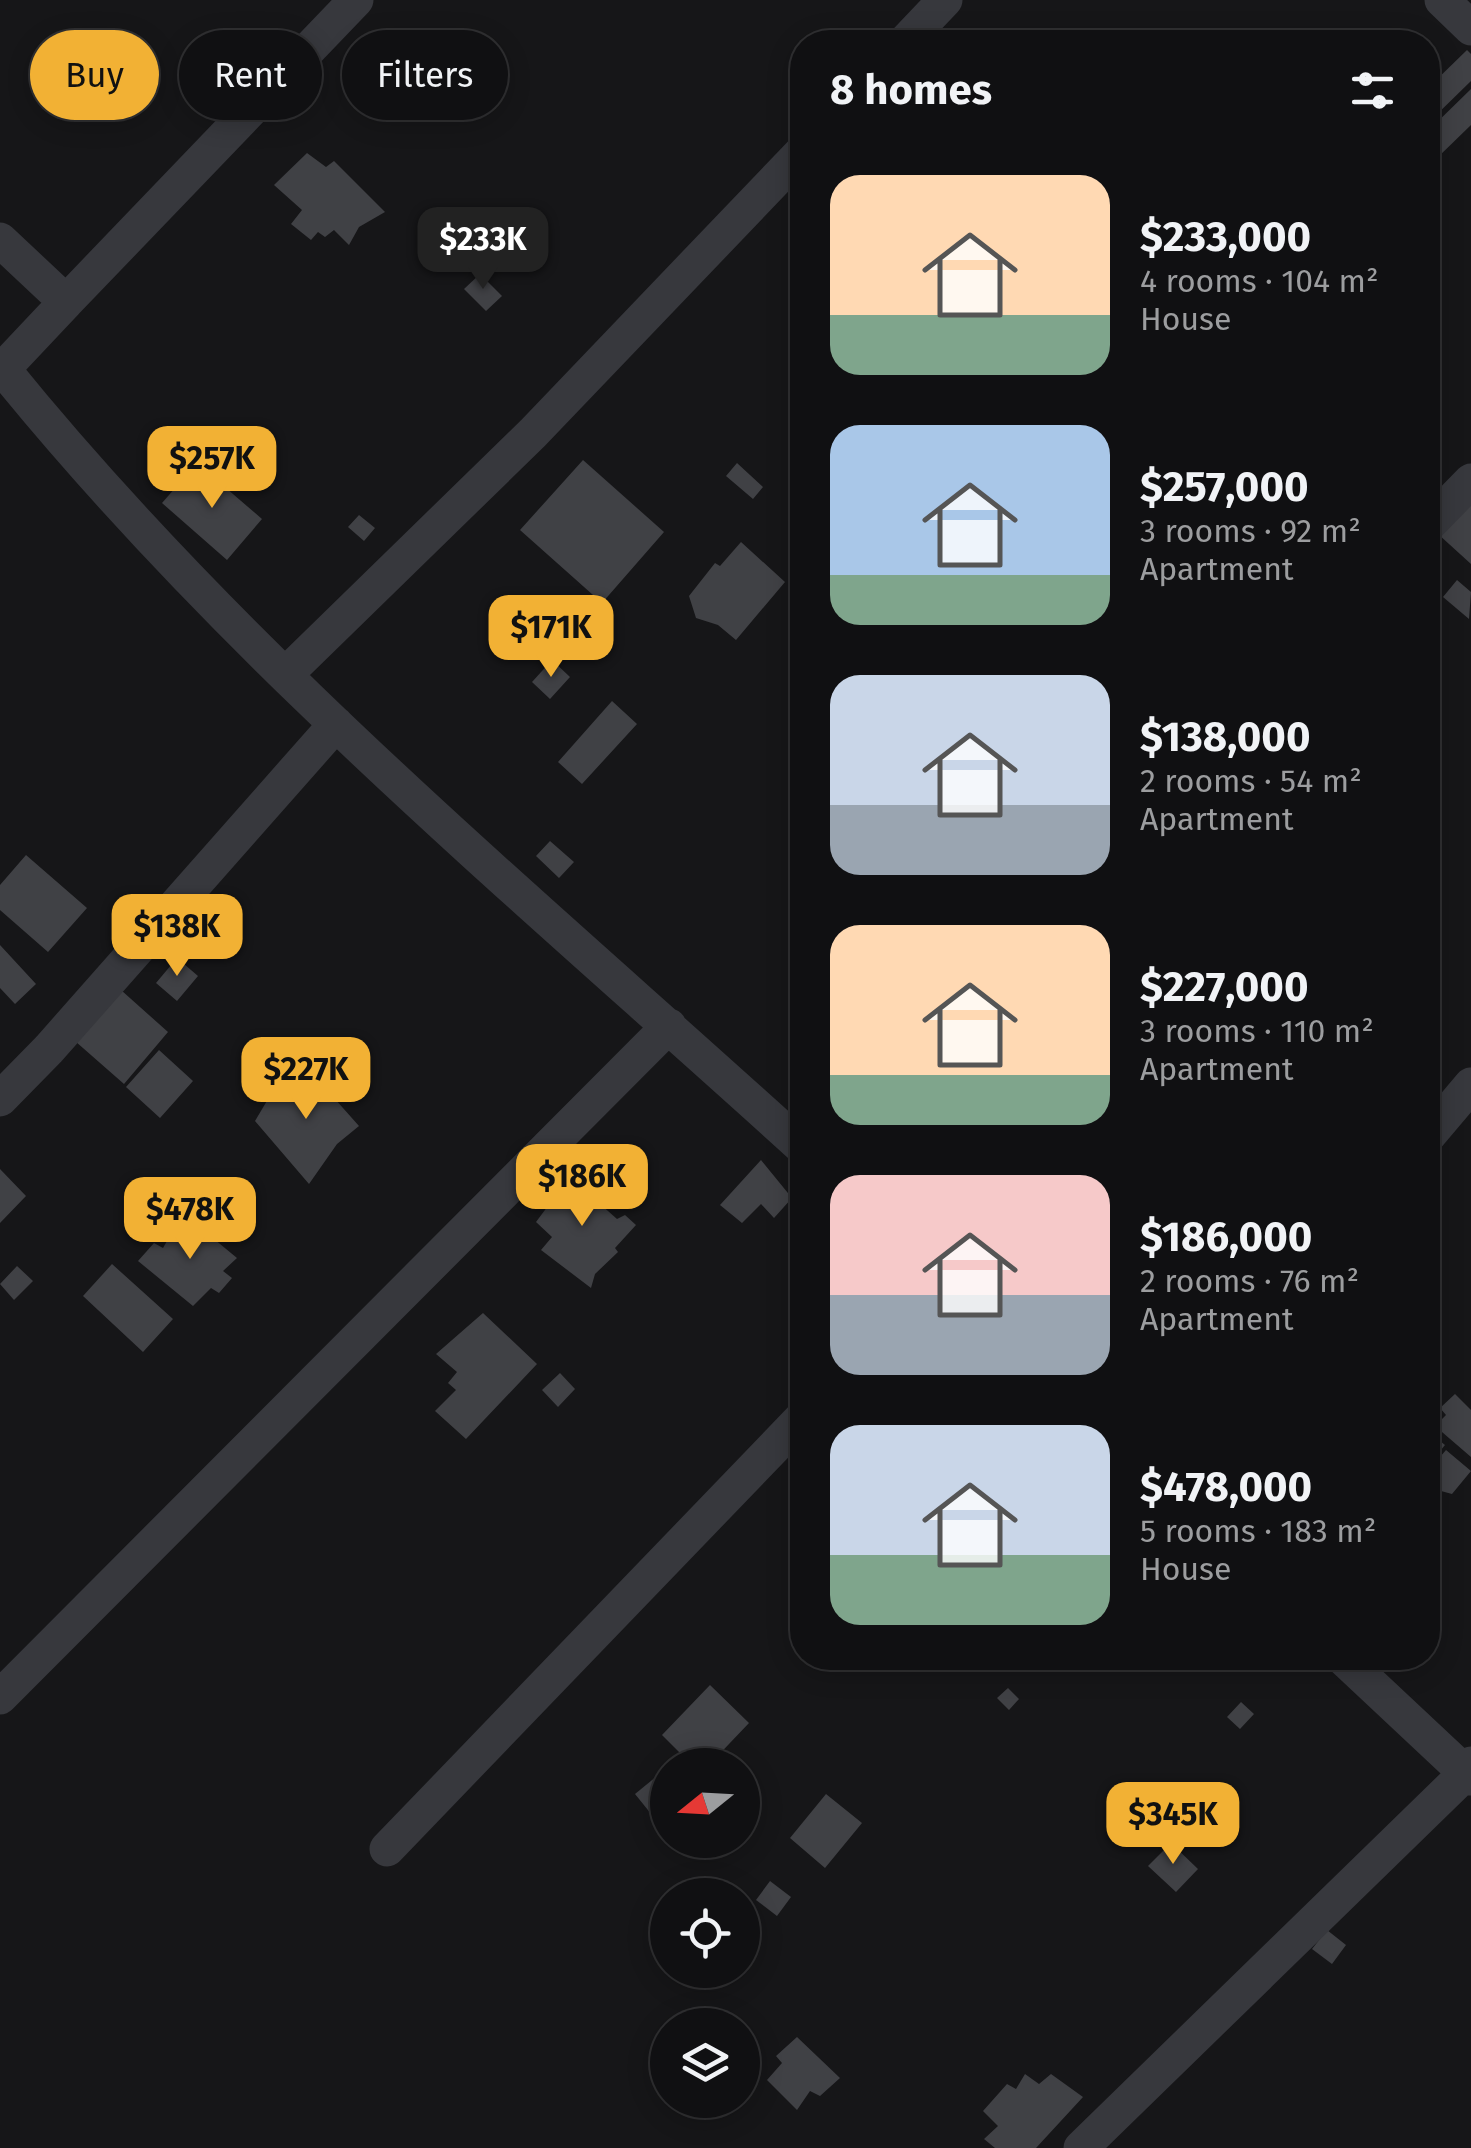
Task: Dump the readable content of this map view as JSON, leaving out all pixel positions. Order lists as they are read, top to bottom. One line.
{"north":"left","page":{"chip":["Buy","Rent","Filters"],"heading":"8 homes","list":[{"name":"$233,000","note":"4 rooms · 104 m² · House"},{"name":"$257,000","note":"3 rooms · 92 m² · Apartment"},{"name":"$138,000","note":"2 rooms · 54 m² · Apartment"},{"name":"$227,000","note":"3 rooms · 110 m² · Apartment"},{"name":"$186,000","note":"2 rooms · 76 m² · Apartment"},{"name":"$478,000","note":"5 rooms · 183 m² · House"}],"price":["$233K","$257K","$171K","$138K","$227K","$186K","$478K","$345K"]}}
